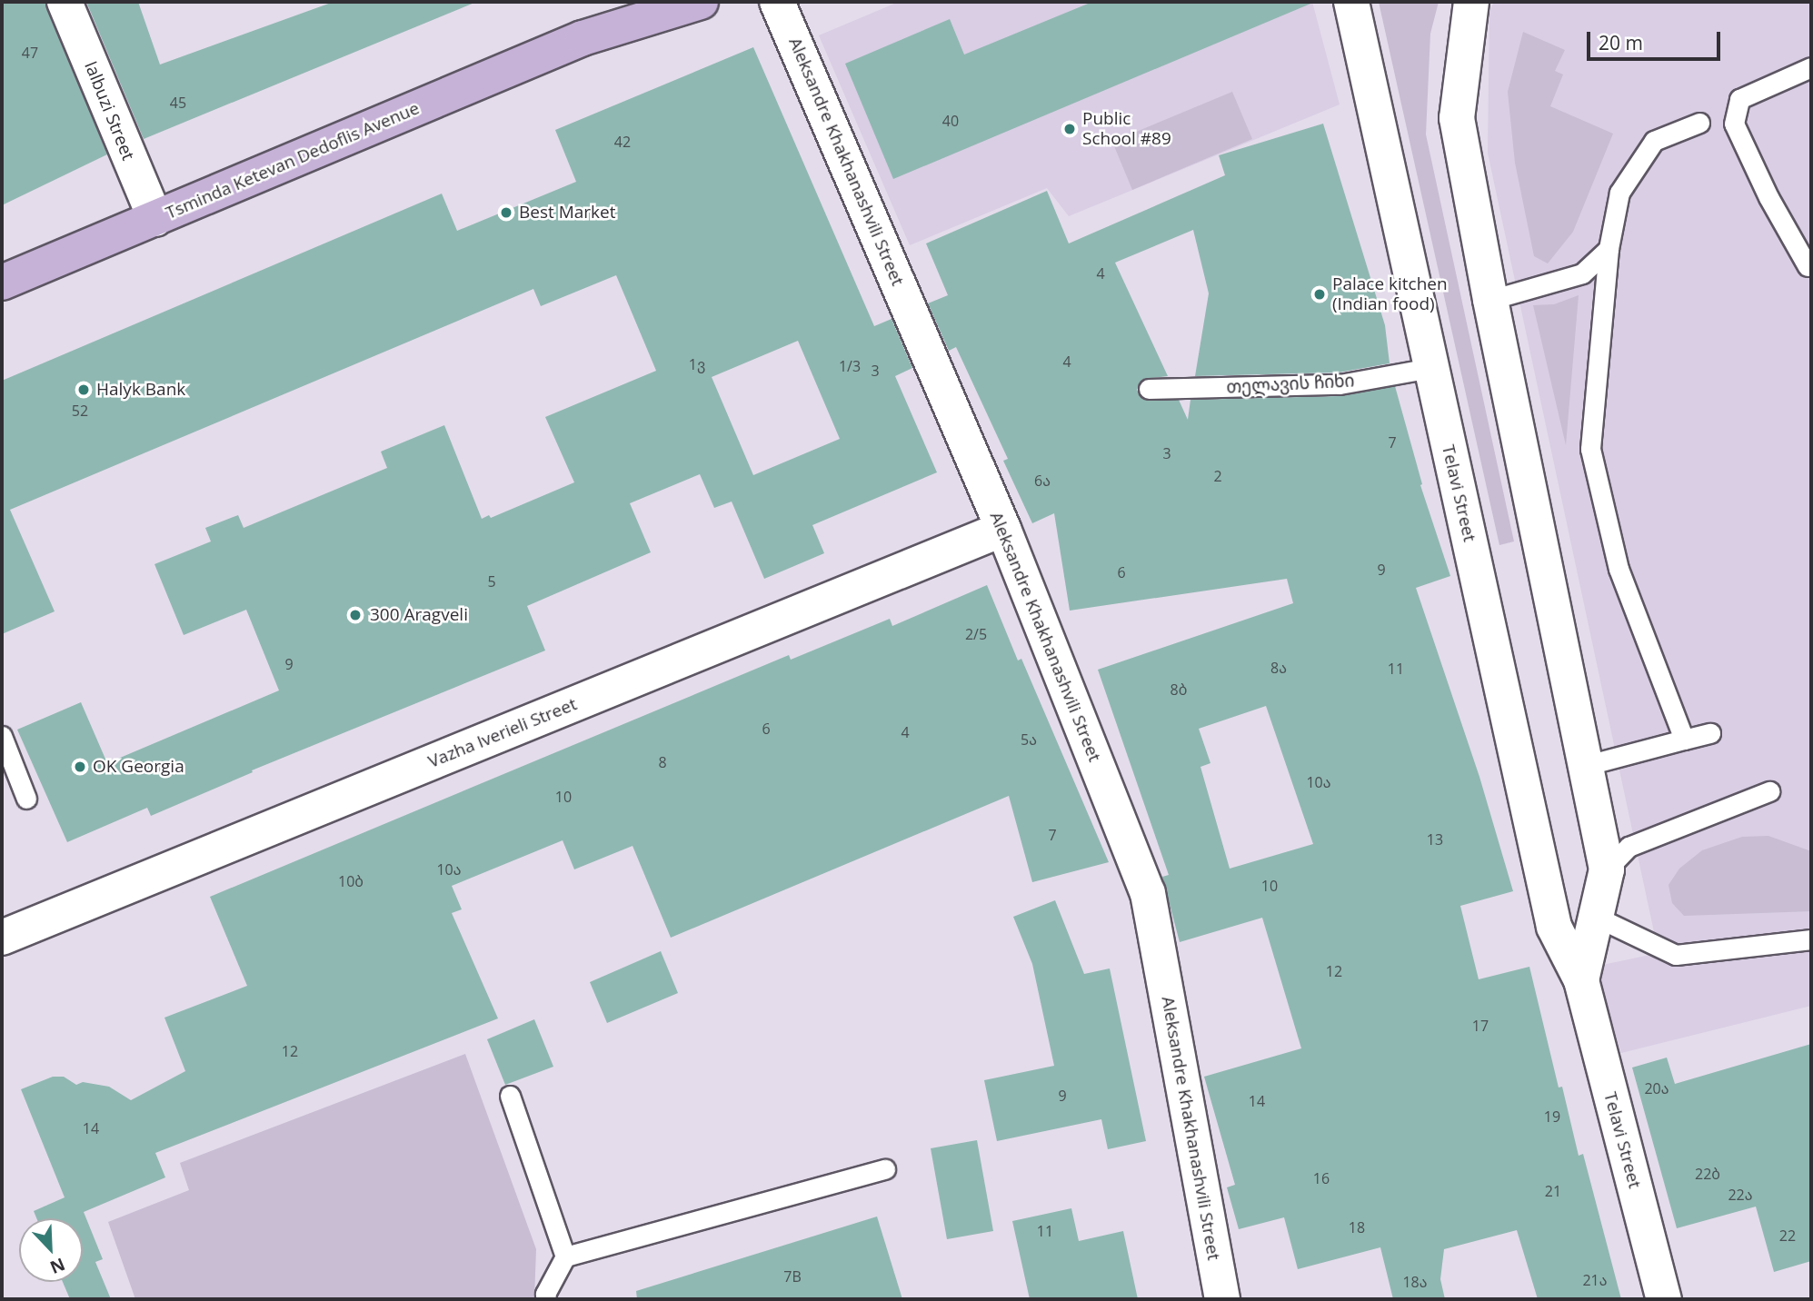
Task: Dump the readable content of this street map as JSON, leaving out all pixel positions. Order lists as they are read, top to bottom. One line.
{"streets":{"main road":["Tsminda Ketevan Dedoflis Avenue"],"street":["Ialbuzi Street","Aleksandre Khakhanashvili Street","Telavi Street","Vazha Iverieli Street"],"lane":["თელავის ჩიხი"]},"crossings":[["Ialbuzi Street","Tsminda Ketevan Dedoflis Avenue"],["Aleksandre Khakhanashvili Street","Vazha Iverieli Street"],["თელავის ჩიხი","Telavi Street"]],"places":["Public School #89","Best Market","Palace kitchen (Indian food)","Halyk Bank","300 Aragveli","OK Georgia"],"house_numbers":["47","45","40","42","4","4","1ვ","1/3","3","52","7","3","2","6ა","9","6","5","2/5","9","8ა","11","8ბ","6","4","5ა","8","10ა","10","7","13","10ა","10ბ","10","12","17","12","20ა","9","14","19","14","22ბ","16","21","22ა","18","11","22","7B","21ა","18ა"],"scale_bar":"20 m","north":"bottom right"}
